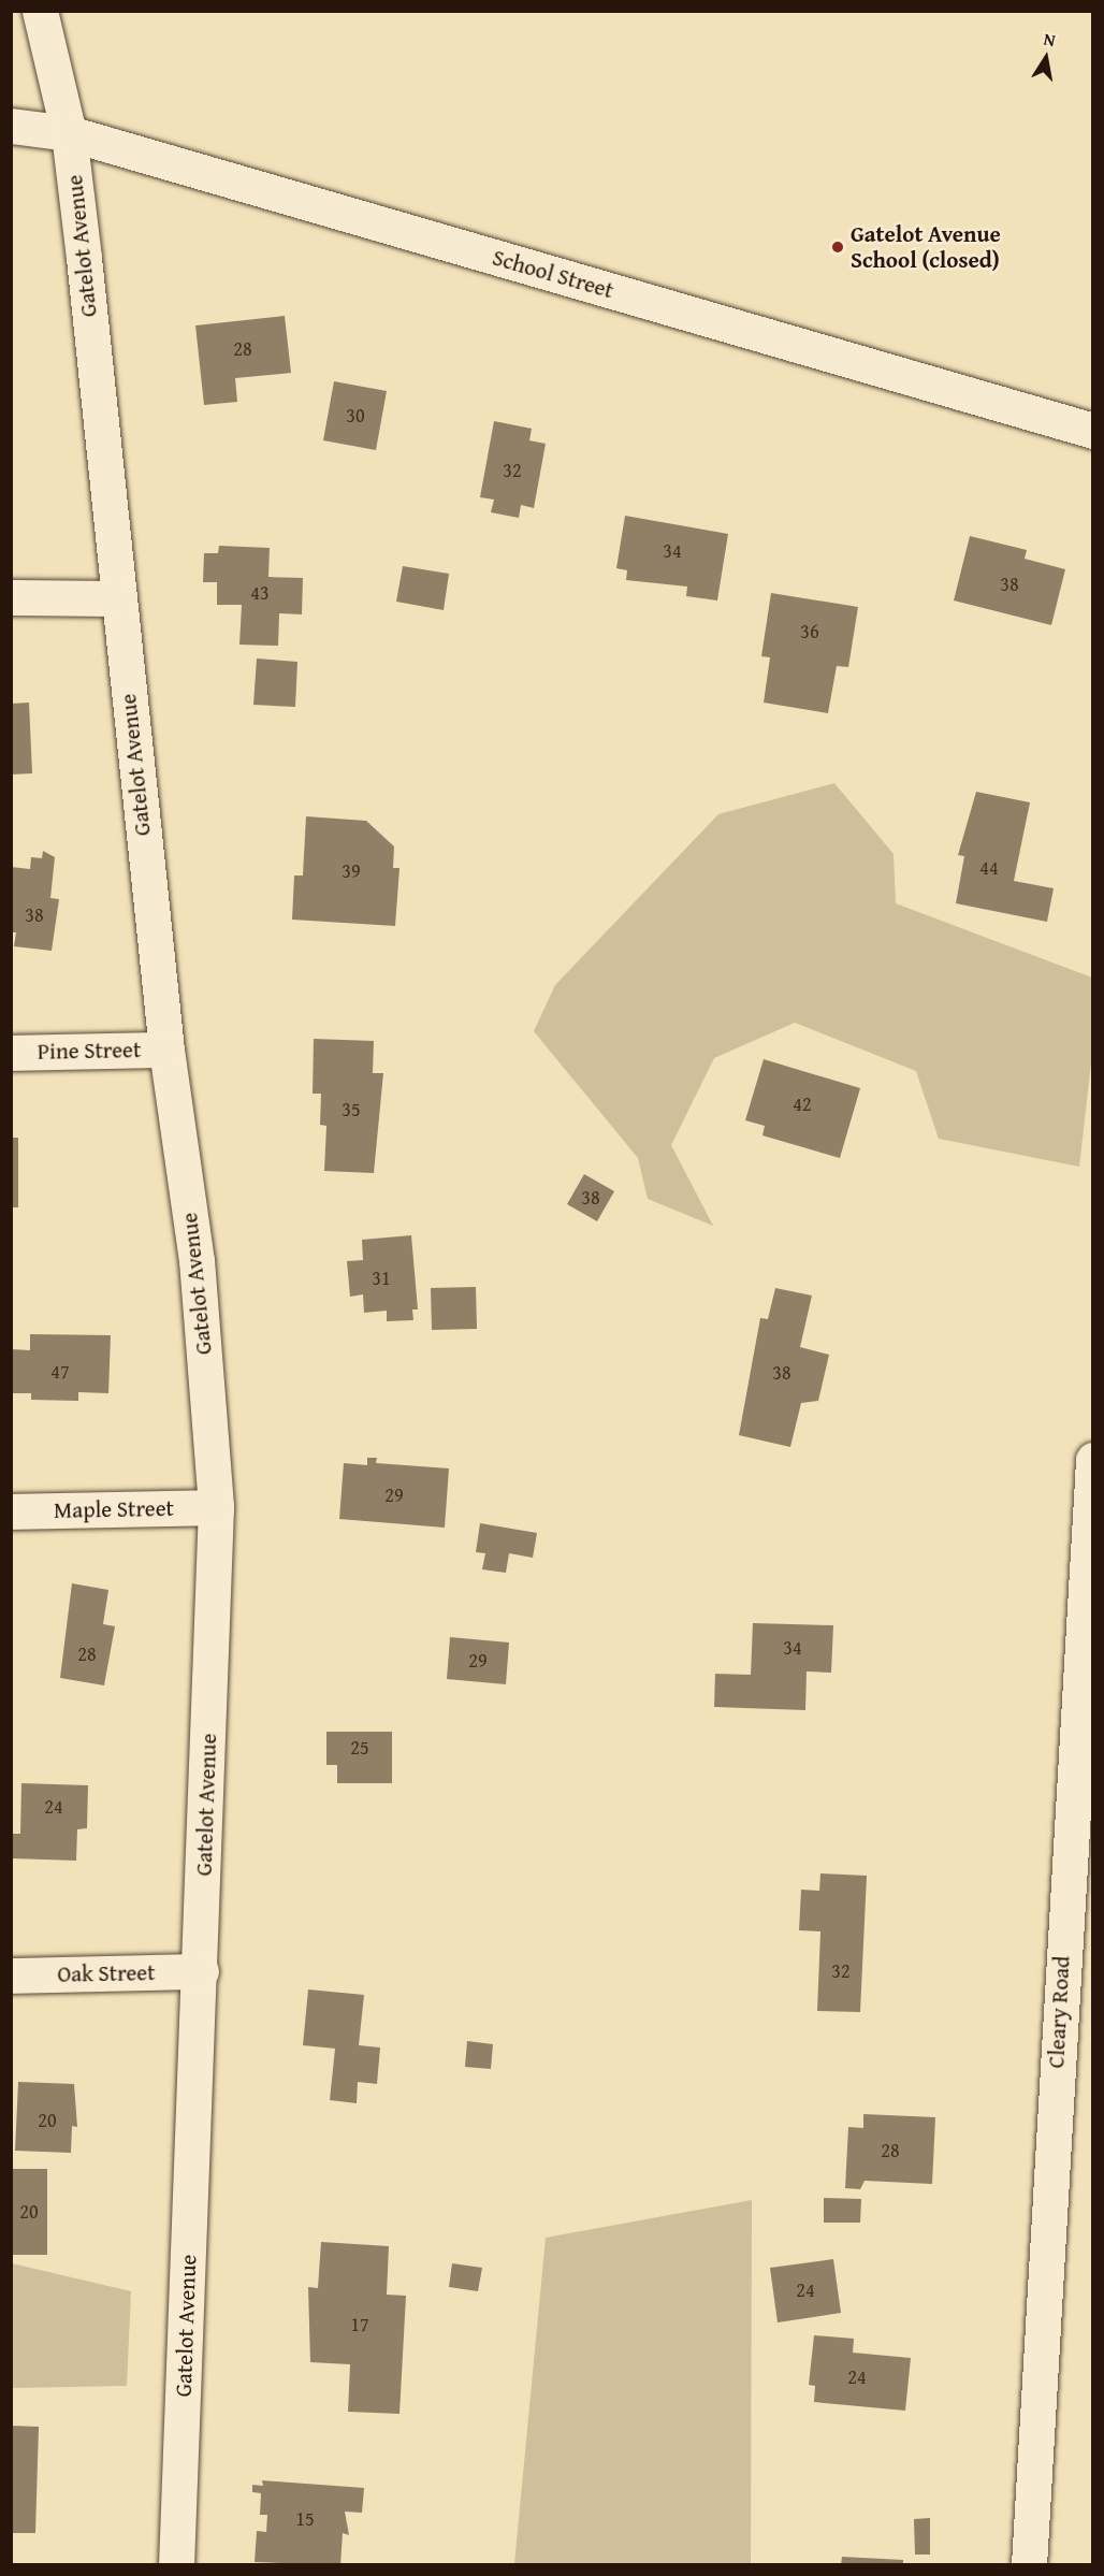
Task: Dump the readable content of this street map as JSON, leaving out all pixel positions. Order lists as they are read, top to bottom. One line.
{"streets":{"street":["Gatelot Avenue","School Street","Pine Street","Maple Street","Oak Street","Cleary Road"]},"crossings":[["Gatelot Avenue","School Street"],["Gatelot Avenue","Pine Street"],["Gatelot Avenue","Maple Street"],["Gatelot Avenue","Oak Street"]],"places":["Gatelot Avenue School (closed)"],"house_numbers":["28","30","32","34","38","43","36","44","39","38","42","35","38","31","47","38","29","34","28","29","25","24","32","20","28","20","24","17","24","15"],"north":"top"}
